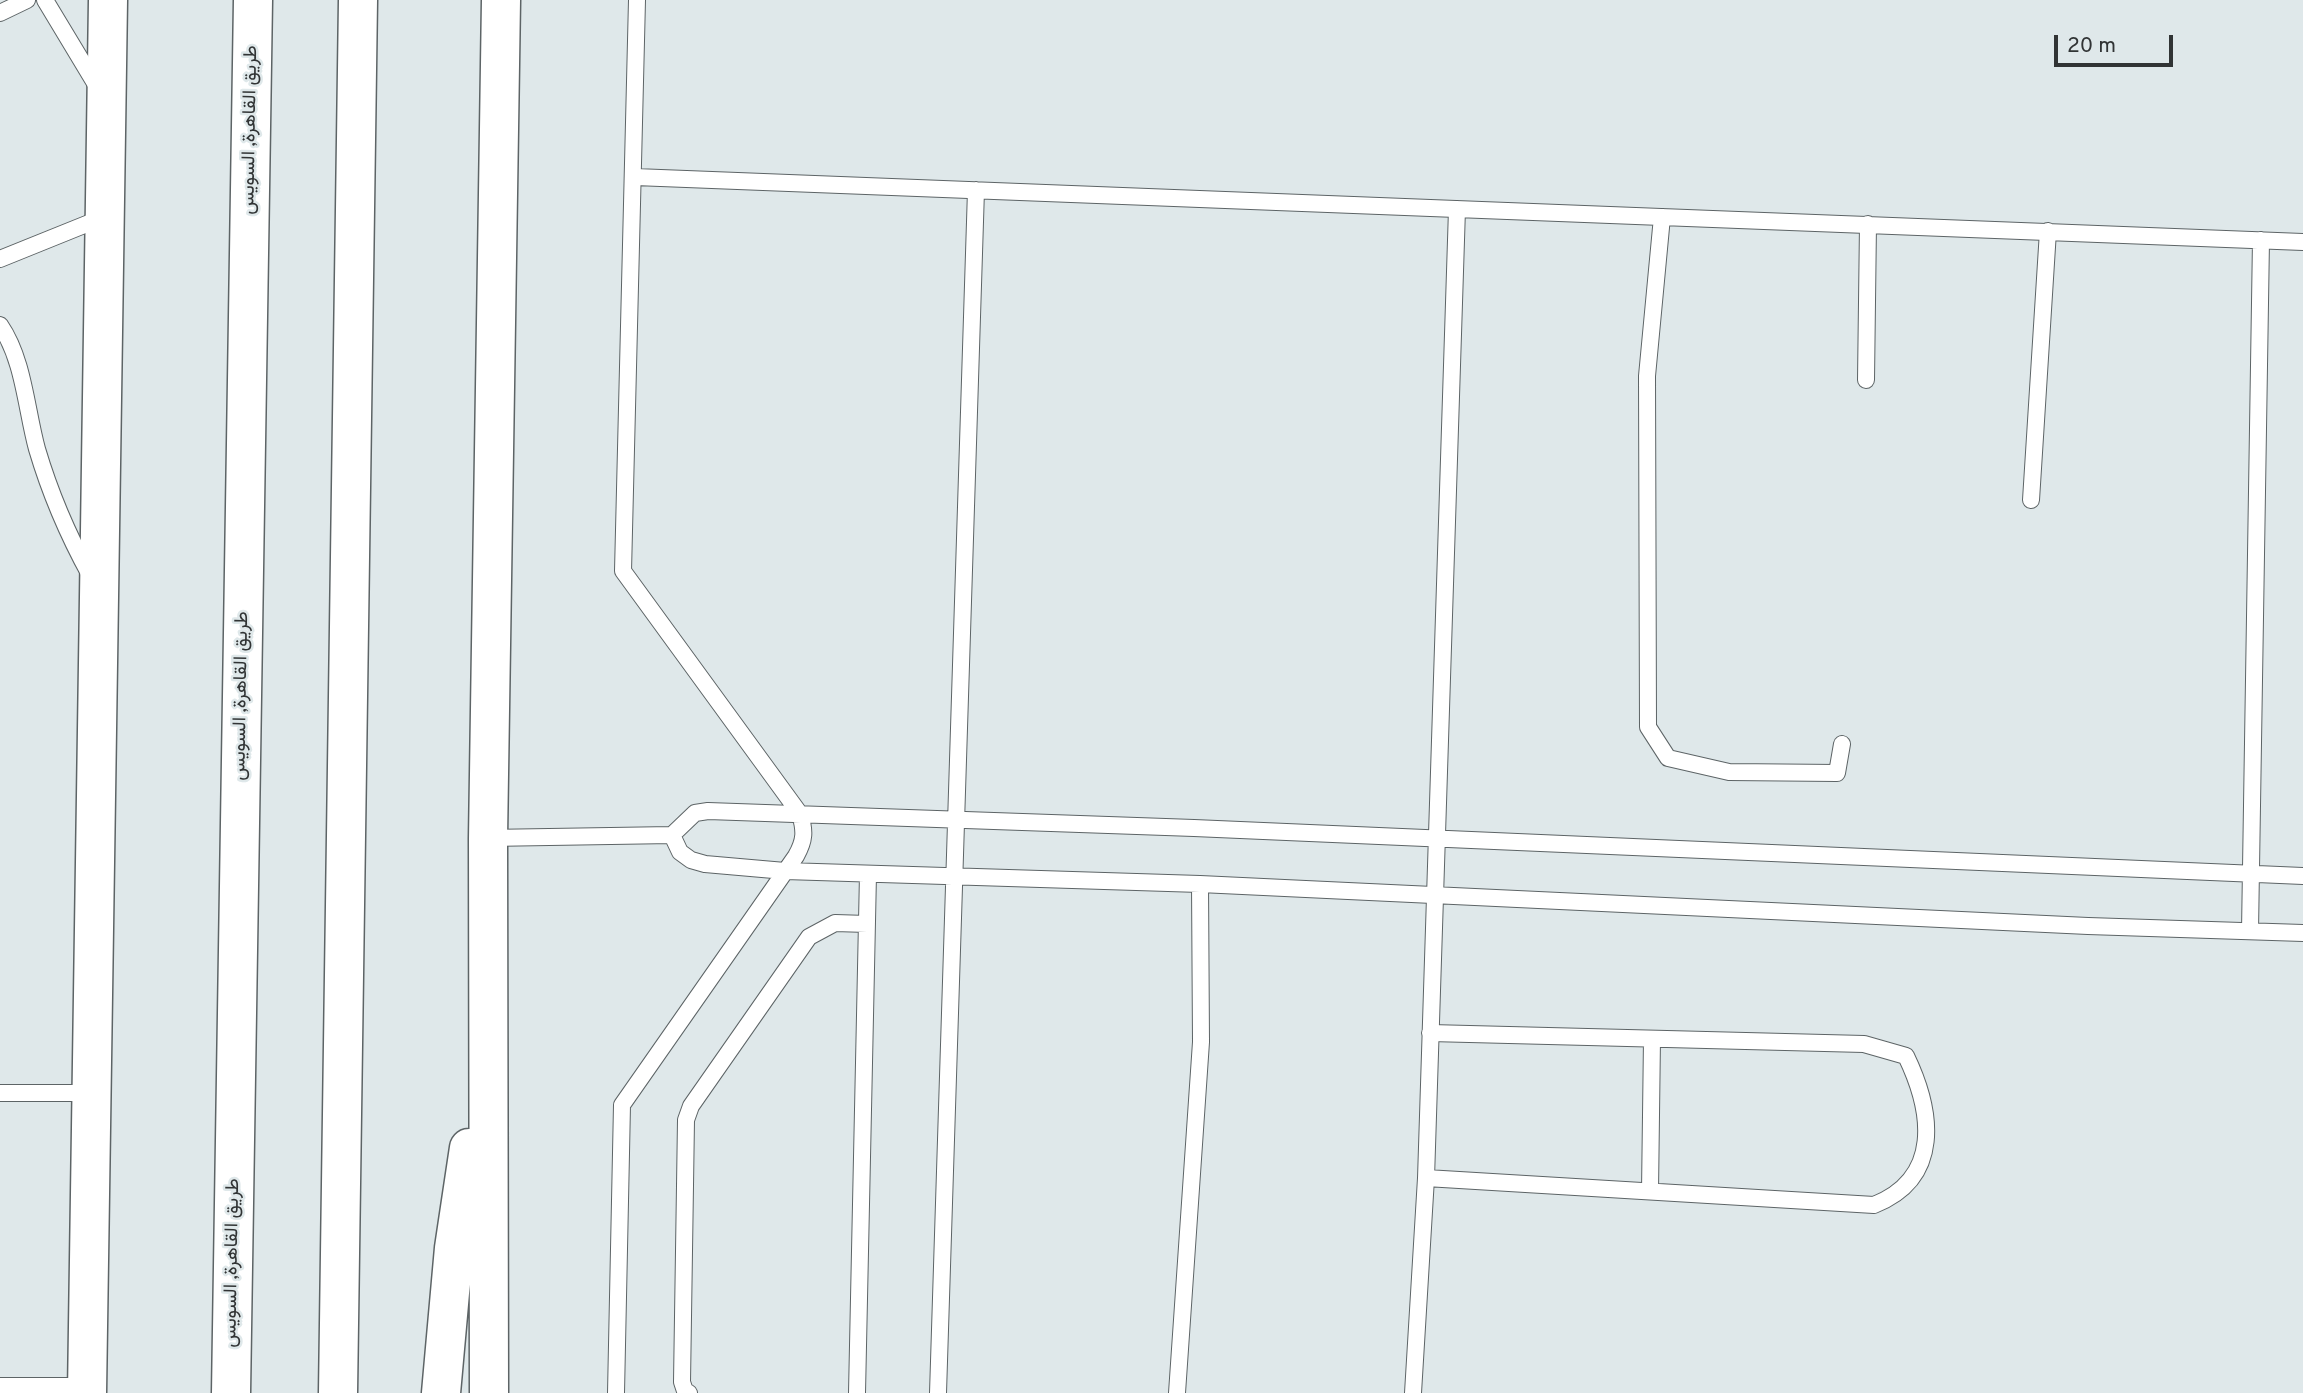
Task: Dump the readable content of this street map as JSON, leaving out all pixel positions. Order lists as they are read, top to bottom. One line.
{"streets":{"main road":["طريق القاهرة, السويس"]},"scale_bar":"20 m"}
